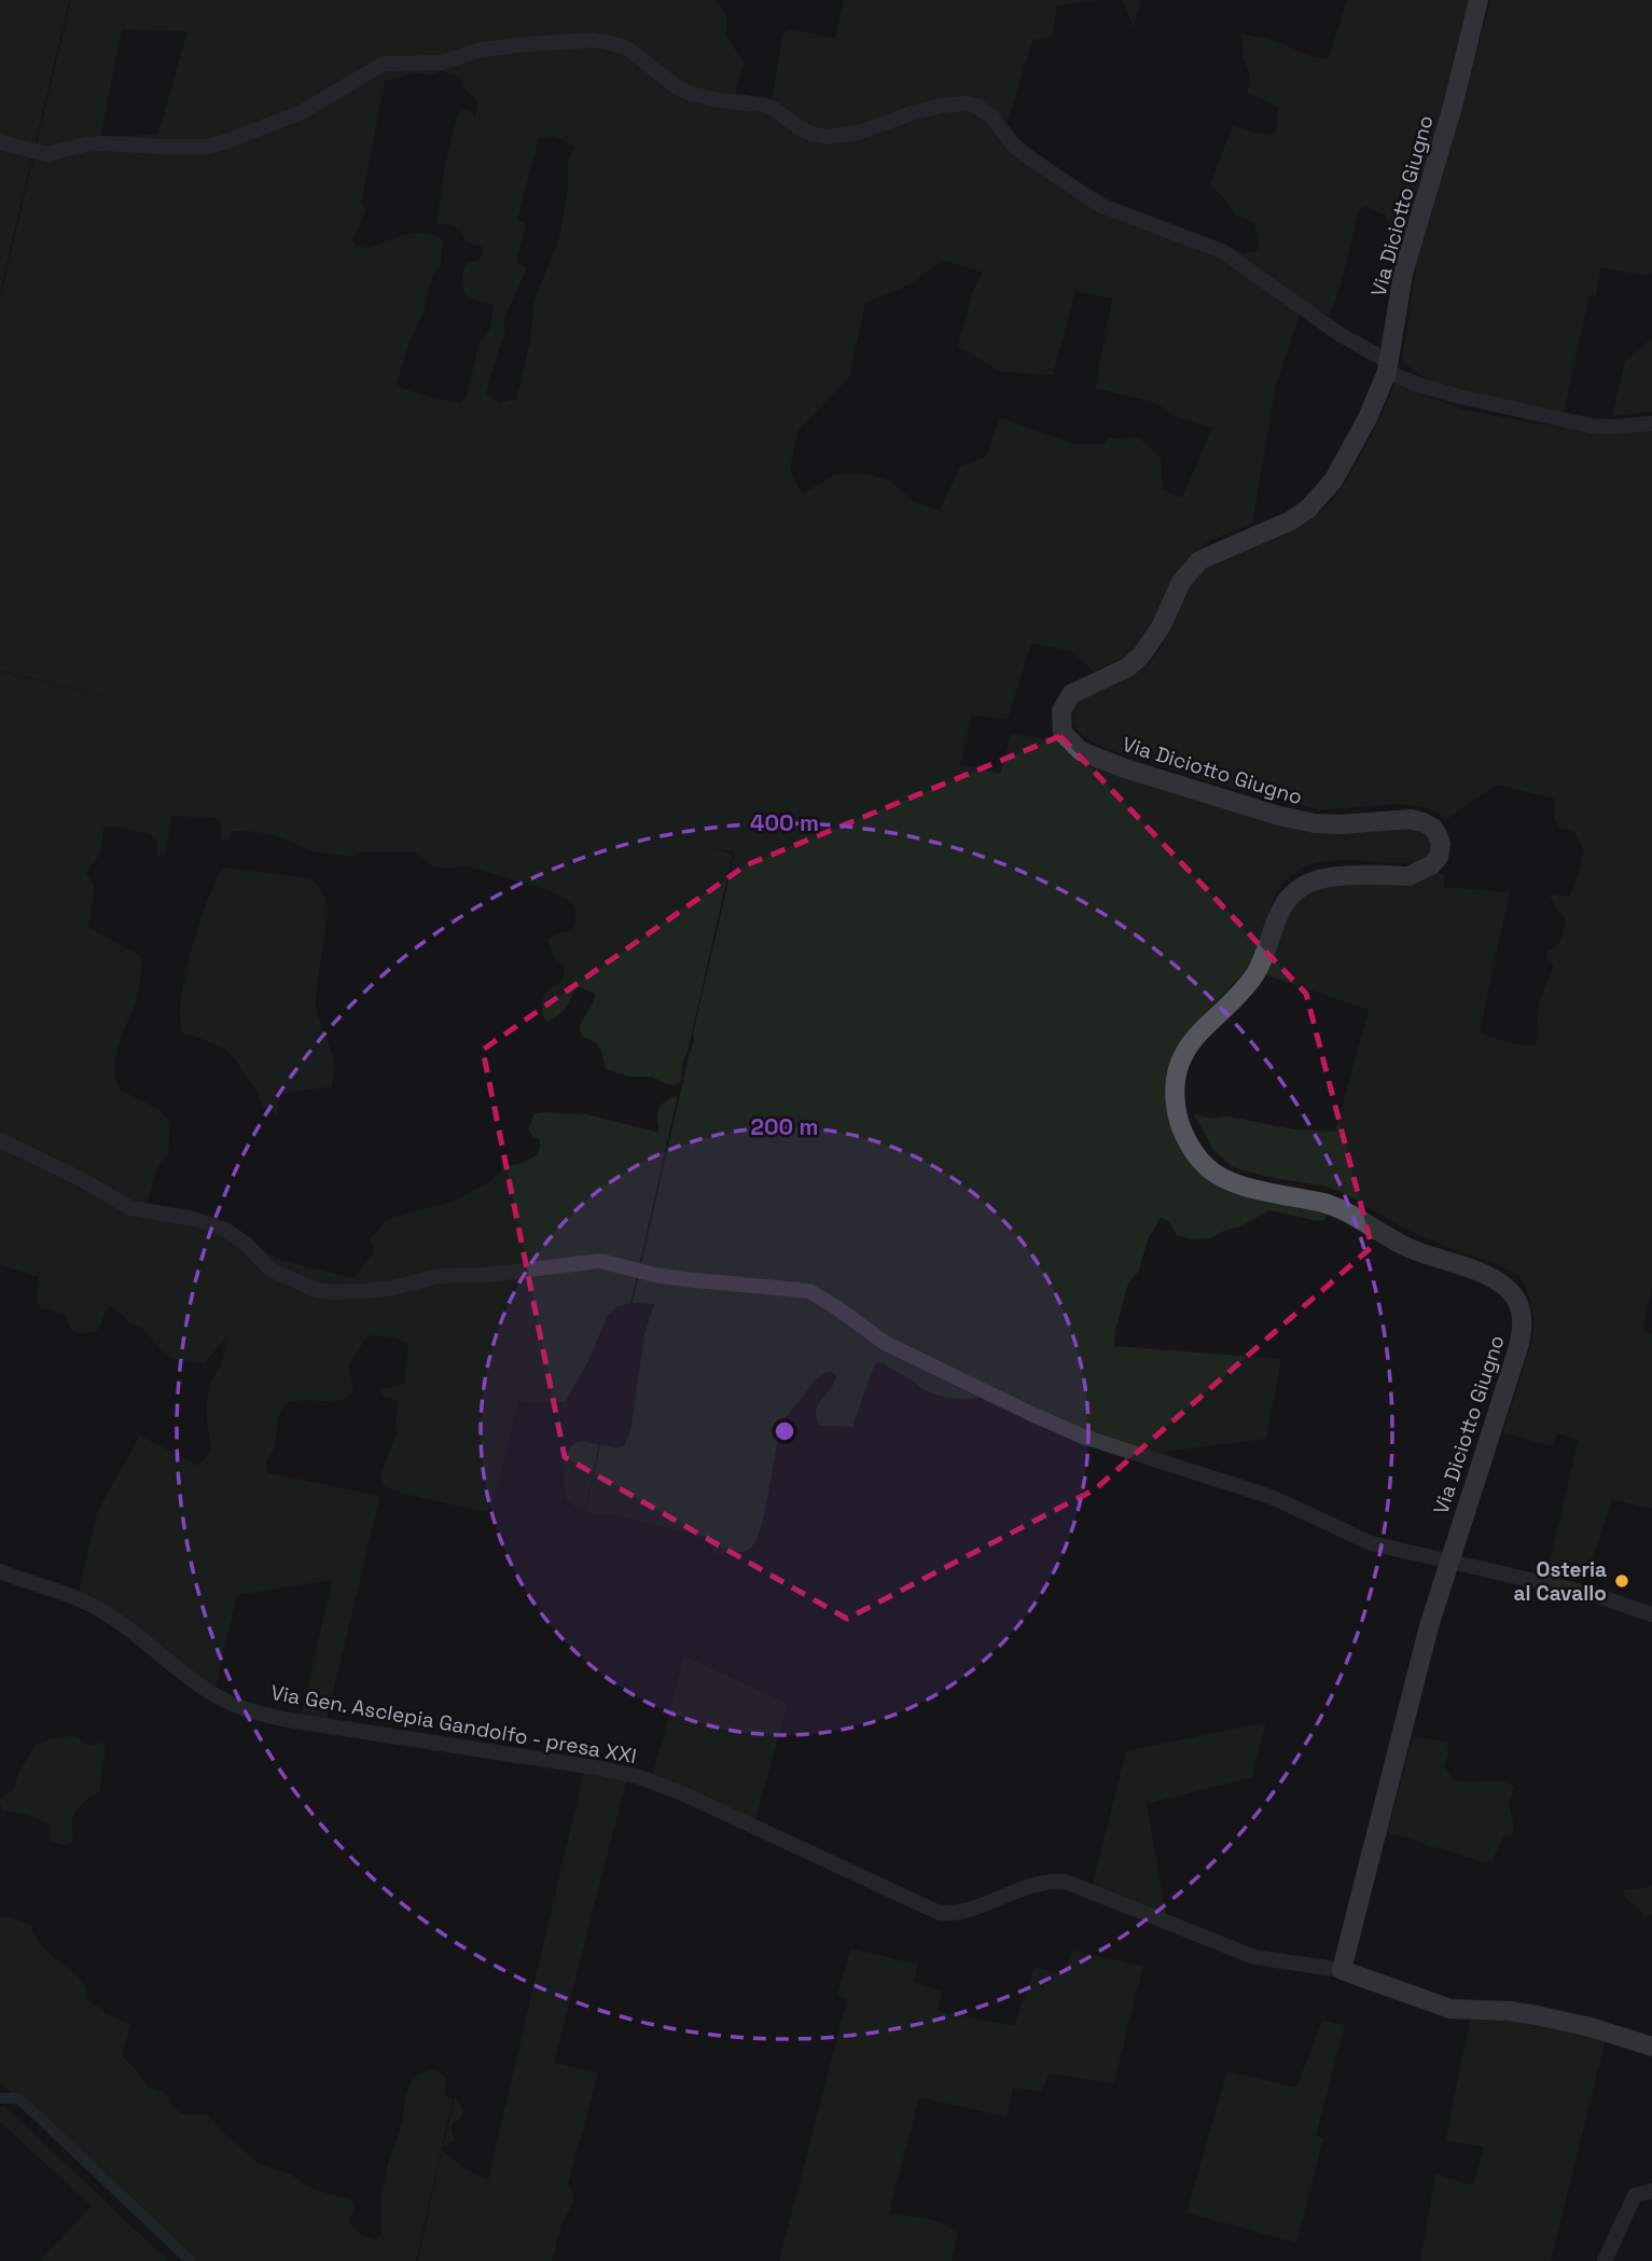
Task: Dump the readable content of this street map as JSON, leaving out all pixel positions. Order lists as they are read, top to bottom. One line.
{"streets":{"main road":["Via Diciotto Giugno"],"street":["Via Gen. Asclepia Gandolfo - presa XXI"]},"crossings":[["Via Diciotto Giugno","Via Gen. Asclepia Gandolfo - presa XXI"]],"places":["Osteria al Cavallo"],"rings":["400 m","200 m"]}
